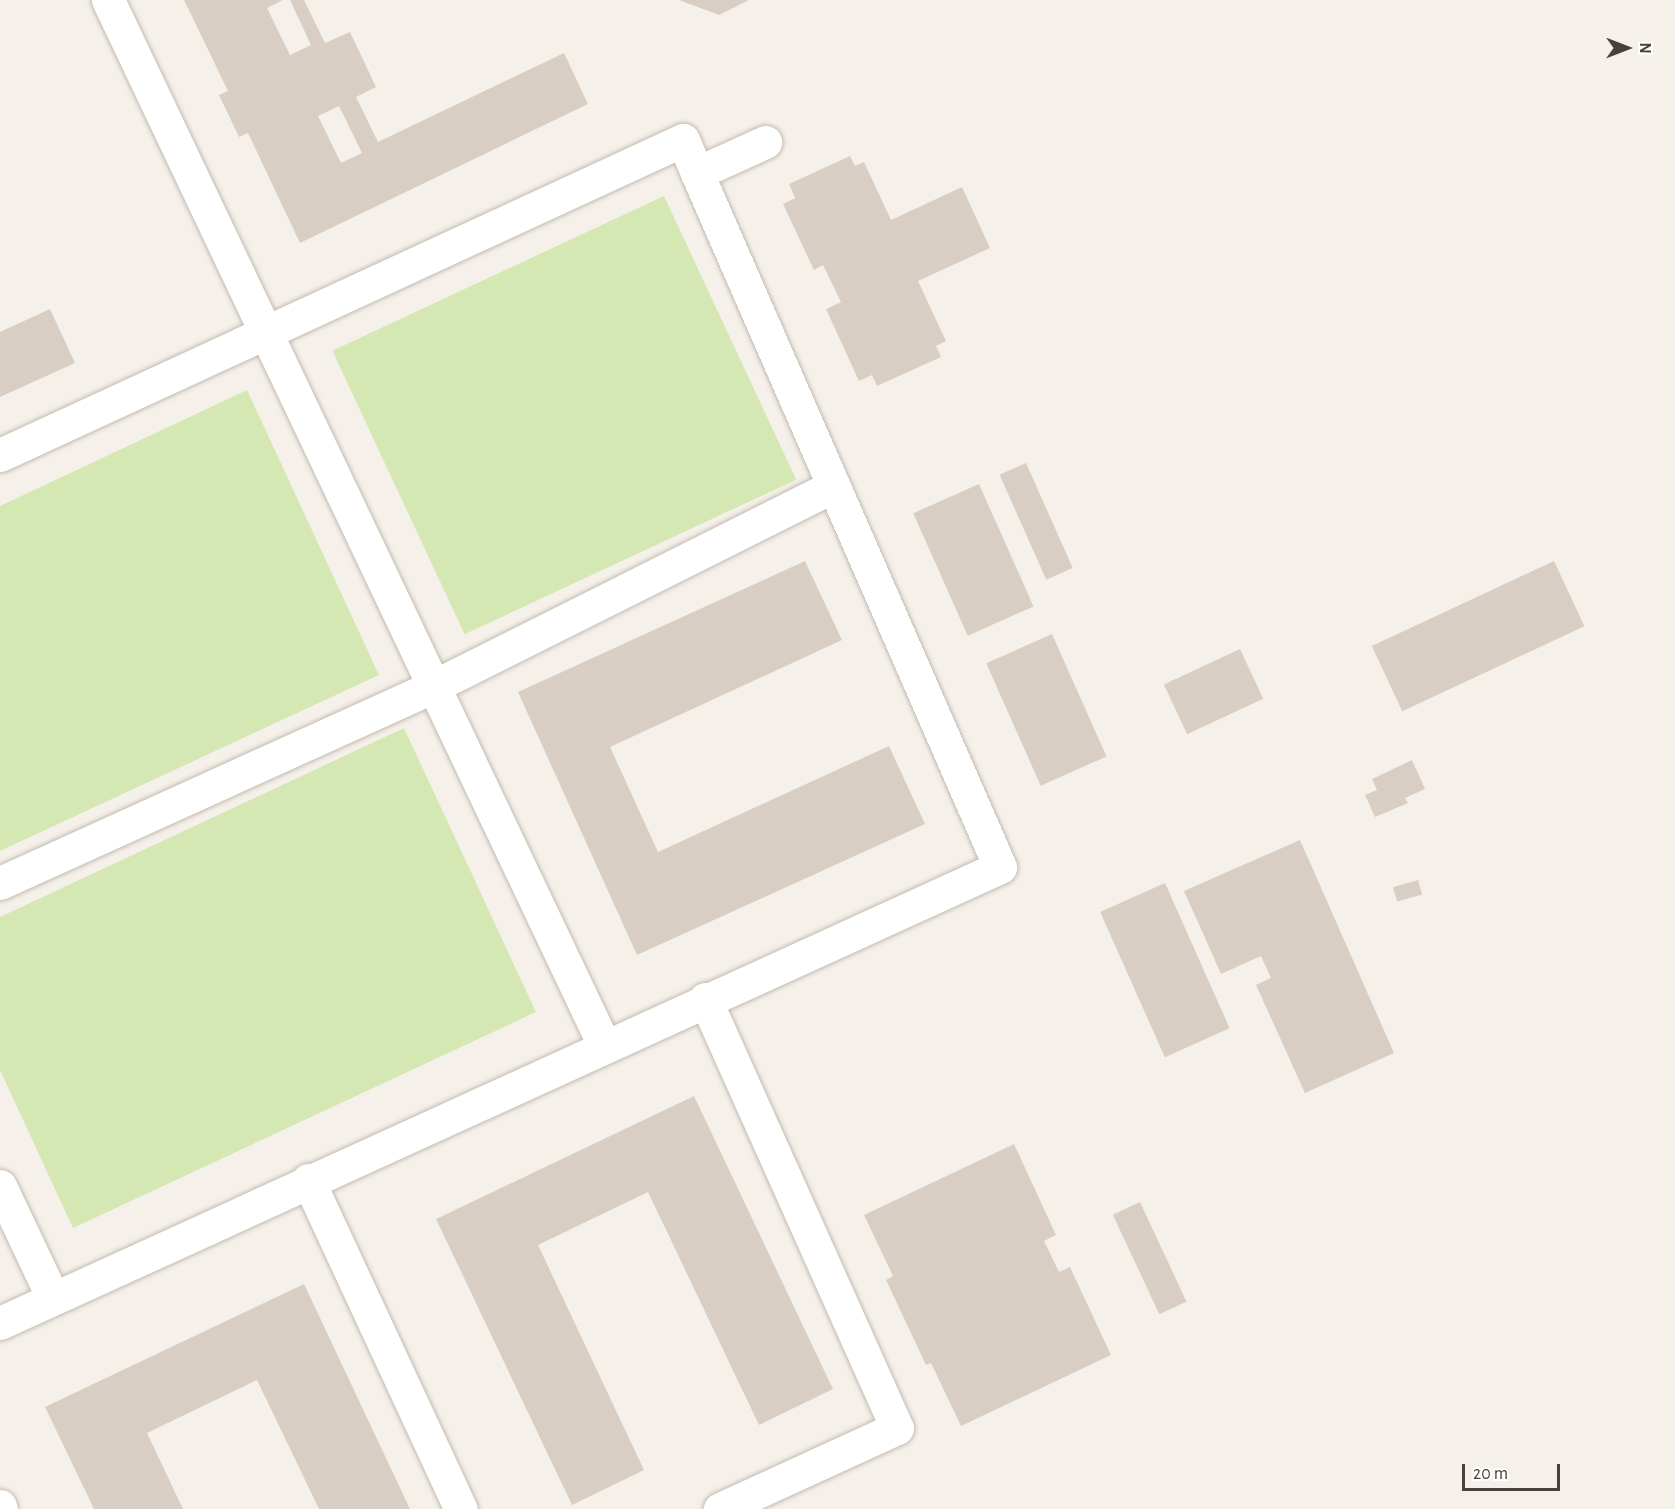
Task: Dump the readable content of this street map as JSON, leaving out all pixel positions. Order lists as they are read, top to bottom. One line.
{"scale_bar":"20 m","north":"right"}
